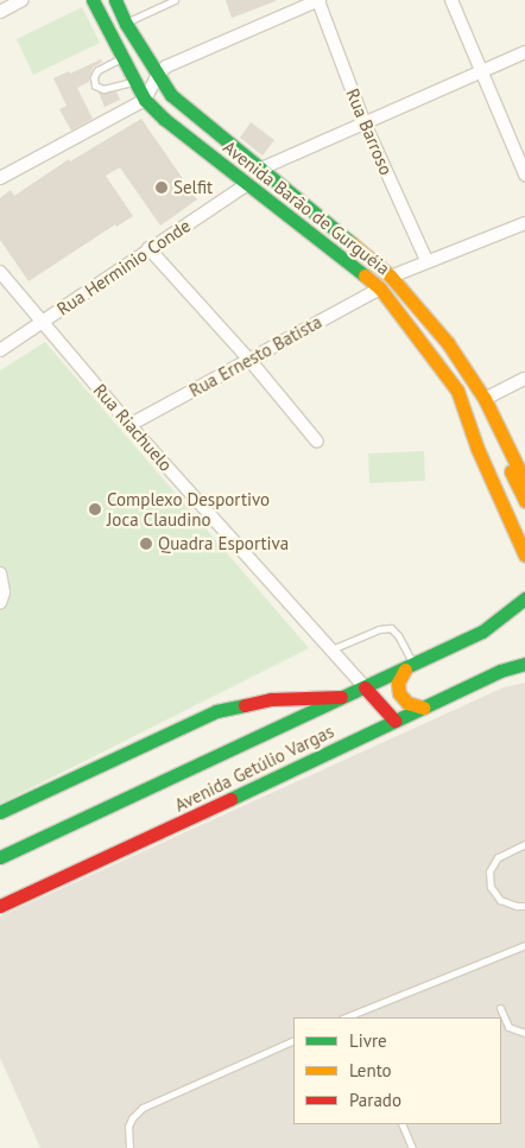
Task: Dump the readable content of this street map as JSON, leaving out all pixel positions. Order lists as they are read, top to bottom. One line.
{"streets":{"main road":["Avenida Barão de Gurguéia","Avenida Getúlio Vargas"],"street":["Rua Barroso","Rua Herminio Conde","Rua Ernesto Batista","Rua Riachuelo"]},"crossings":[["Avenida Barão de Gurguéia","Rua Herminio Conde"],["Avenida Barão de Gurguéia","Rua Ernesto Batista"],["Rua Herminio Conde","Rua Riachuelo"],["Rua Ernesto Batista","Rua Riachuelo"],["Rua Riachuelo","Avenida Getúlio Vargas"]],"places":["Selfit","Complexo Desportivo Joca Claudino","Quadra Esportiva"],"legend":["Livre","Lento","Parado"]}
